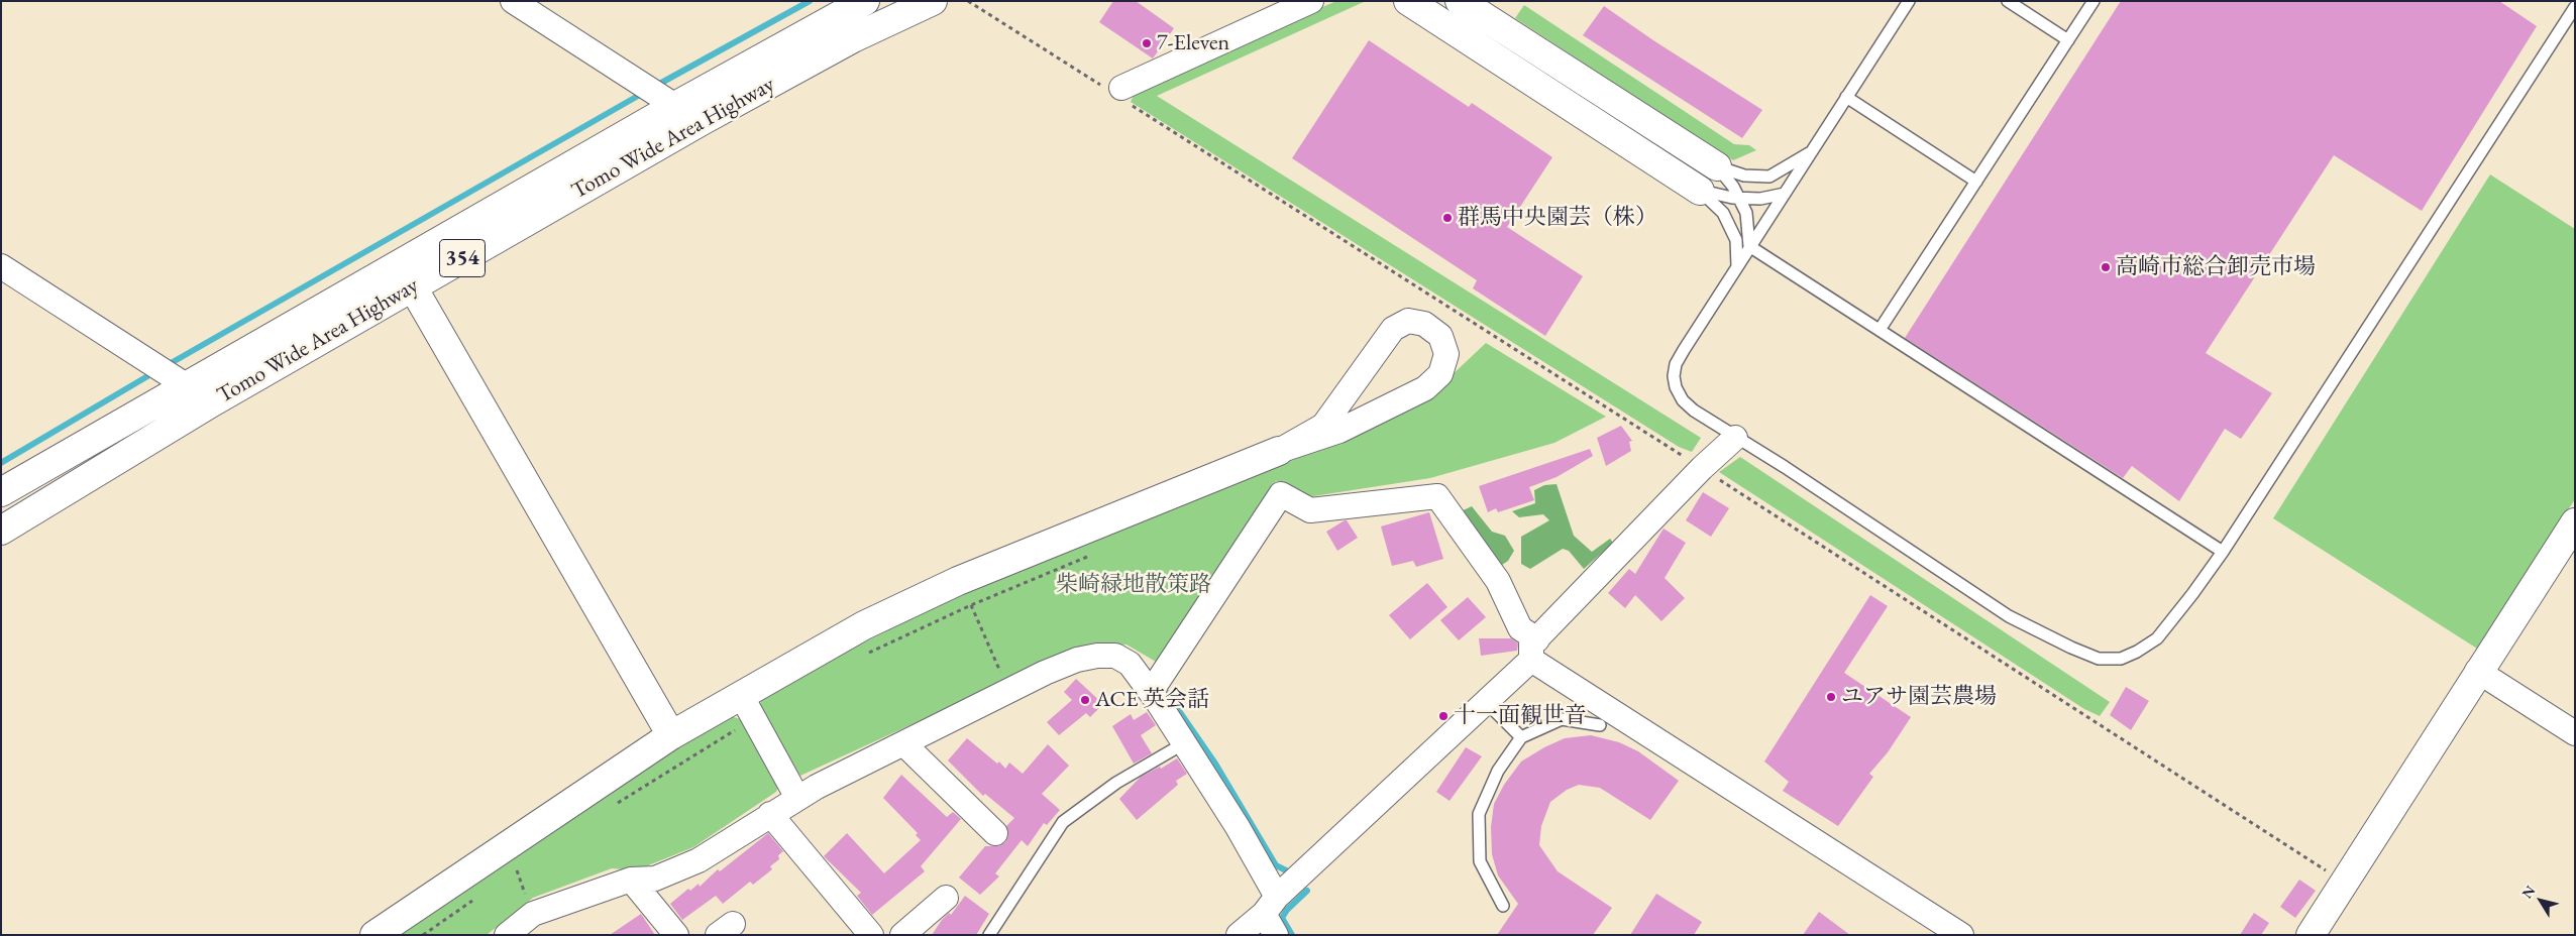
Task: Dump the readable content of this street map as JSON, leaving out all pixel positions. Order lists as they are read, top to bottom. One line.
{"streets":{"main road":["Tomo Wide Area Highway","354"]},"parks":["柴崎緑地散策路"],"places":["7-Eleven","群馬中央園芸（株）","高崎市総合卸売市場","ユアサ園芸農場","ACE 英会話","十一面観世音"],"north":"top left"}
